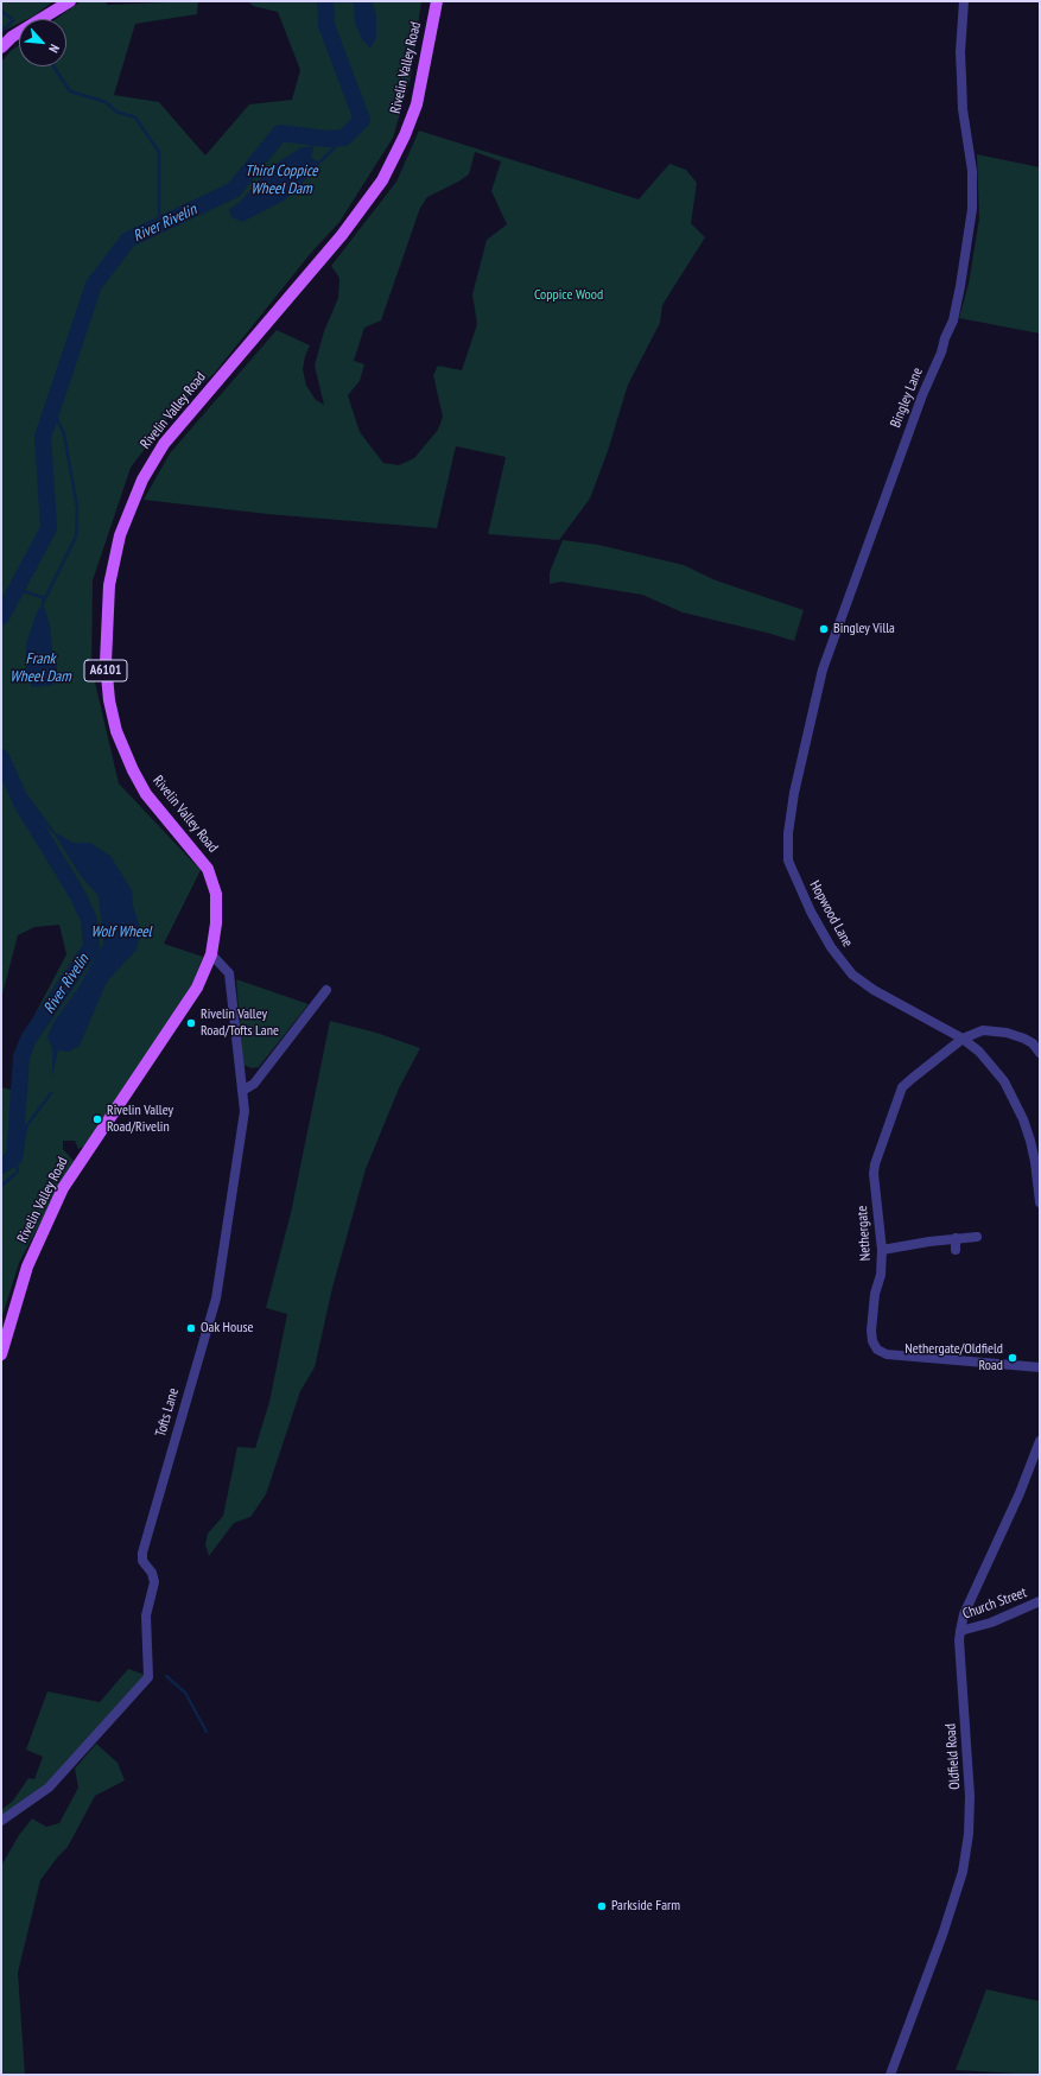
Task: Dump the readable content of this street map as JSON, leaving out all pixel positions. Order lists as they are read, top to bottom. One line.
{"streets":{"main road":["Rivelin Valley Road","A6101"],"street":["Bingley Lane","Hopwood Lane","Nethergate","Tofts Lane","Church Street","Oldfield Road"]},"crossings":[["Rivelin Valley Road","Tofts Lane"],["Bingley Lane","Hopwood Lane"],["Hopwood Lane","Nethergate"],["Church Street","Oldfield Road"]],"water":["Third Coppice Wheel Dam","River Rivelin","Frank Wheel Dam","Wolf Wheel"],"parks":["Coppice Wood"],"places":["Bingley Villa","Rivelin Valley Road/Tofts Lane","Rivelin Valley Road/Rivelin","Oak House","Nethergate/Oldfield Road","Parkside Farm"],"north":"bottom right"}
